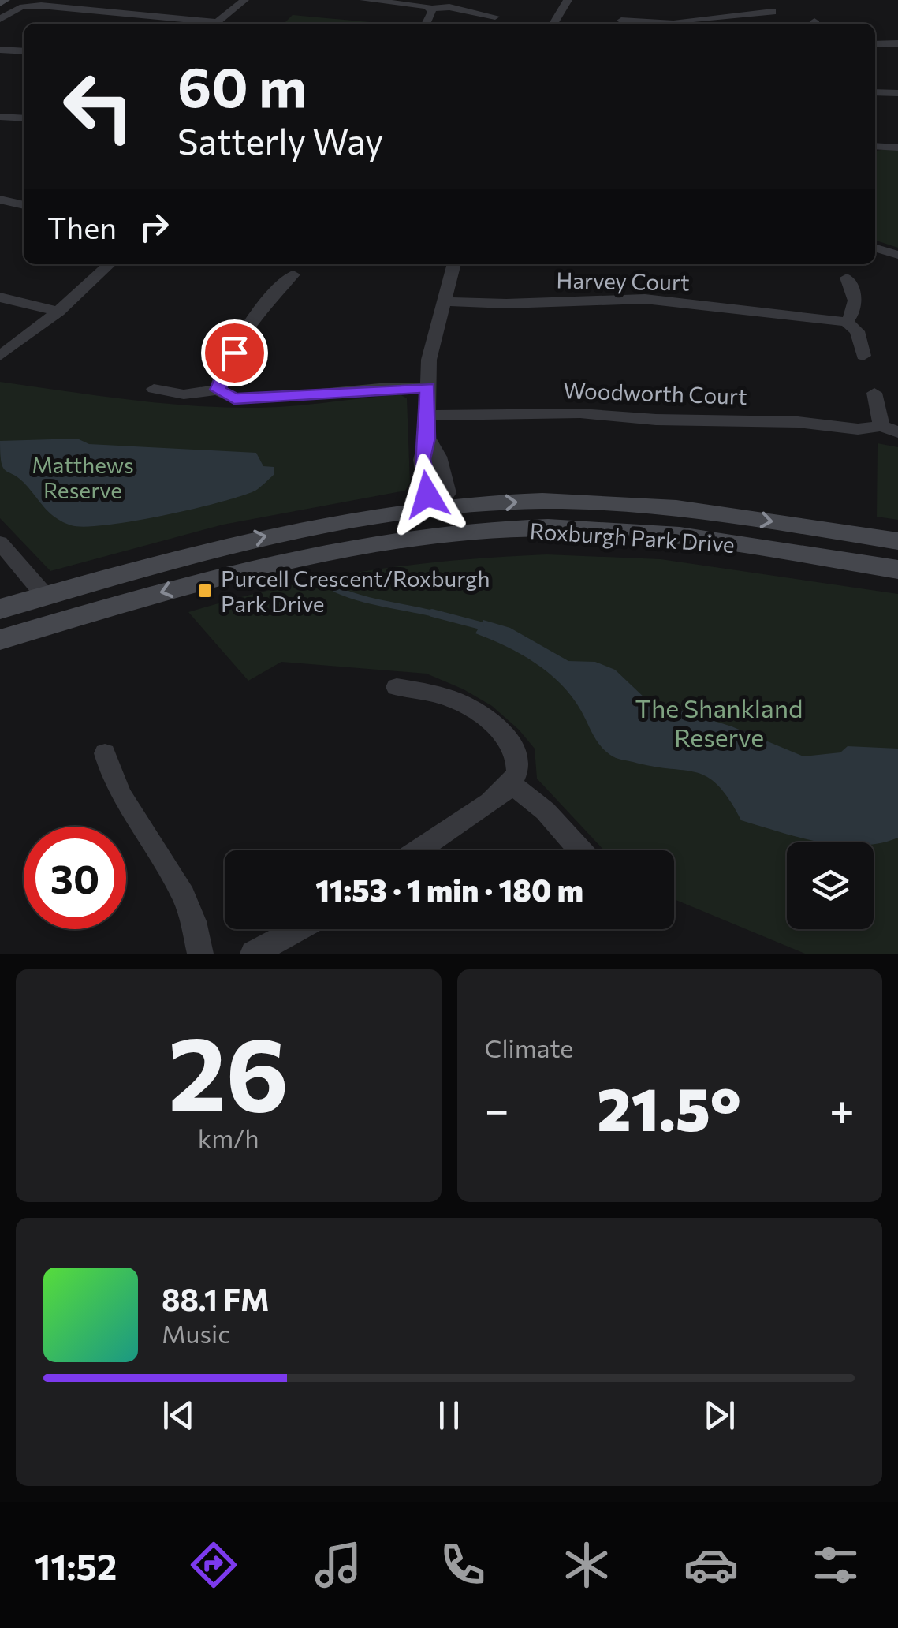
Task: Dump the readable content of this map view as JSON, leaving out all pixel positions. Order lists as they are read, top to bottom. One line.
{"streets":{"street":["Harvey Court","Woodworth Court","Roxburgh Park Drive"]},"parks":["Matthews Reserve","The Shankland Reserve"],"places":{"transit":["Purcell Crescent/Roxburgh Park Drive"]},"page":{"turn":["60 m","Satterly Way"],"then":"Then","limit":"30","trip":"11:53 · 1 min · 180 m","tile":[["26","km/h"],"Climate"],"heat":["−","21.5°","+"],"song":["88.1 FM","Music"],"tabs":"11:52"}}
